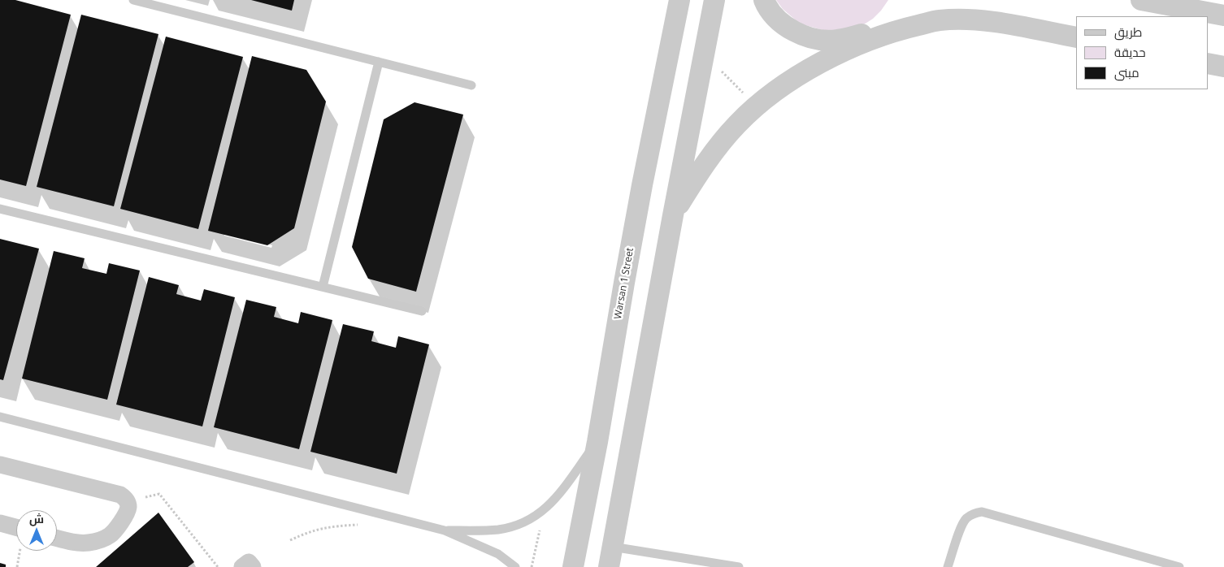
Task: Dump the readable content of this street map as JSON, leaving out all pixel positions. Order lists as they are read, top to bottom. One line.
{"streets":{"street":["Warsan 1 Street"]},"legend":["طريق","حديقة","مبنى"],"north":"top"}
